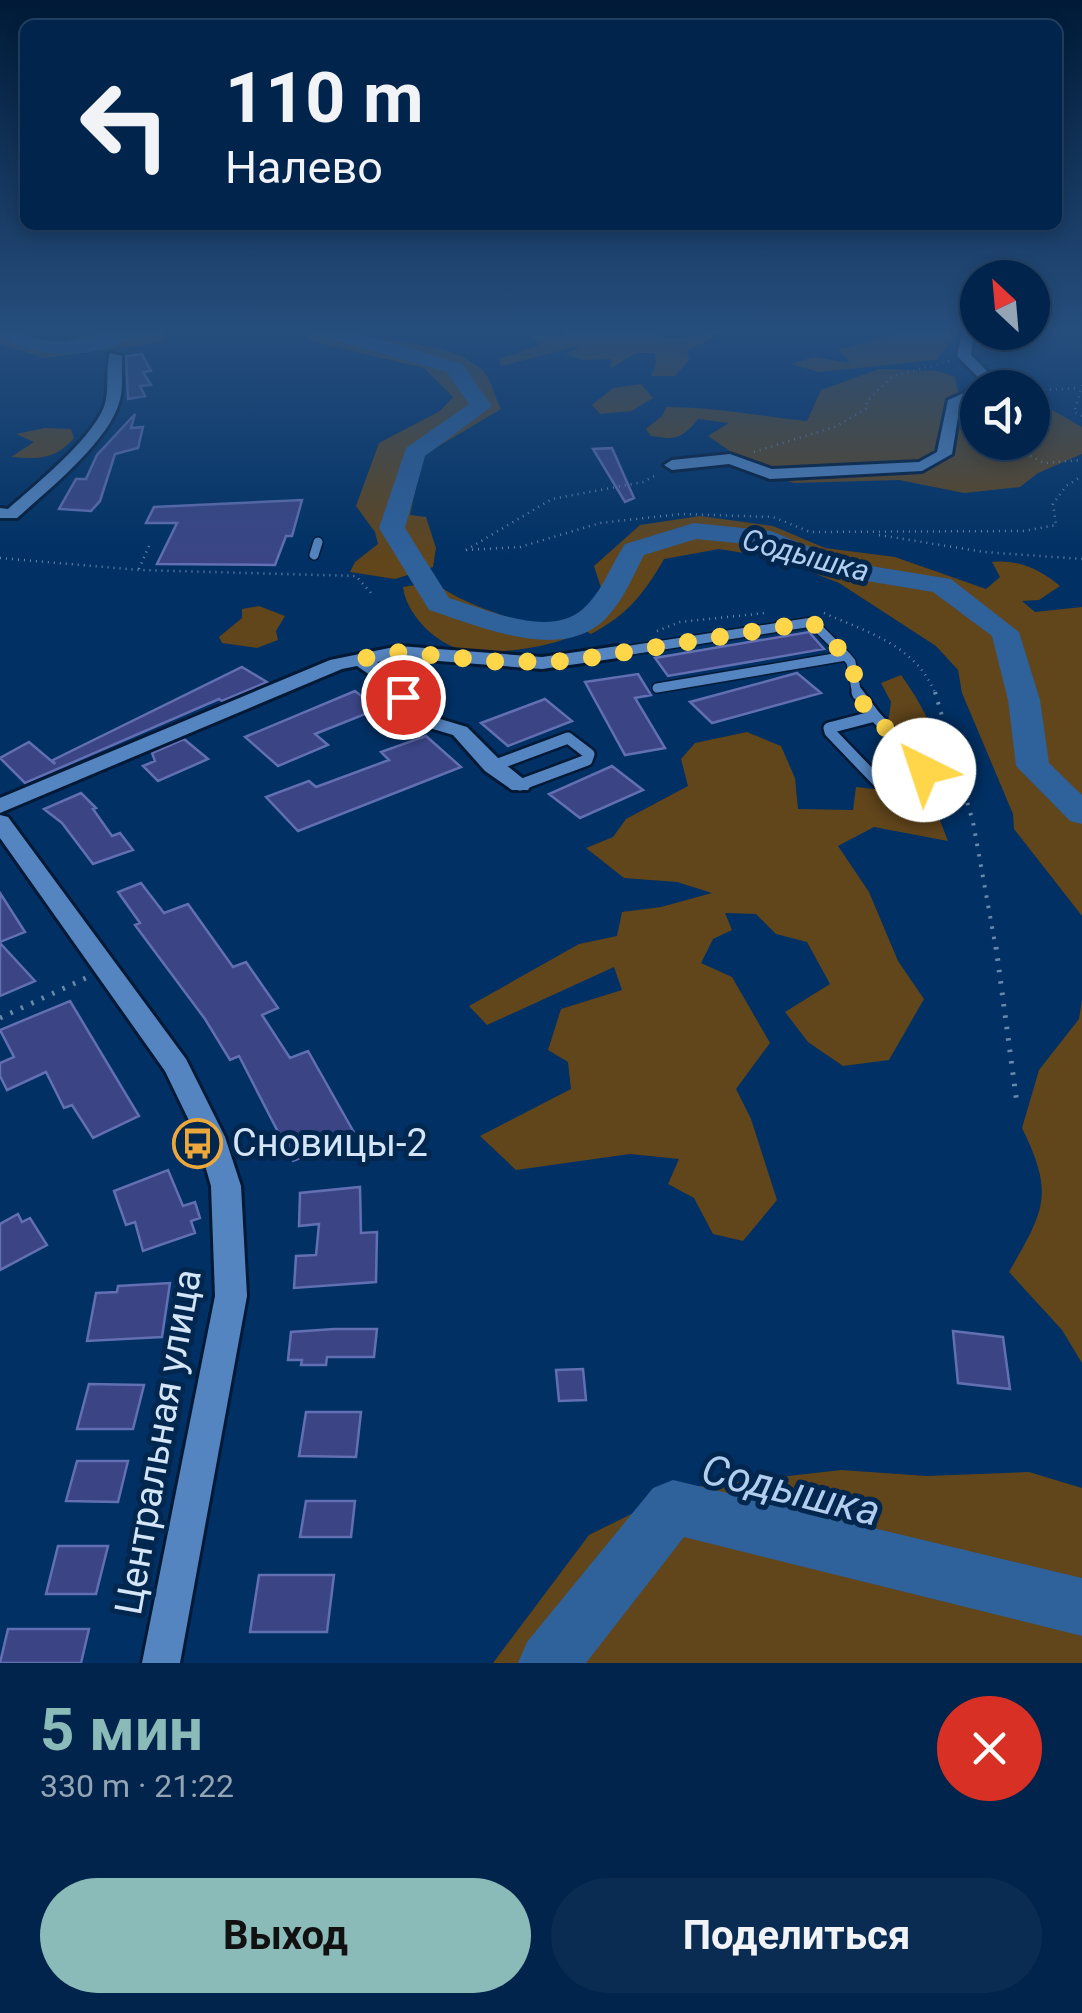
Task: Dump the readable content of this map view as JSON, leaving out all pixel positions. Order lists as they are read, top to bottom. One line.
{"streets":{"street":["Центральная улица"]},"water":["Содышка"],"places":{"bus stop":["Сновицы-2"]},"north":"top left","page":{"turn":["110 m","Налево"],"heading":["5 мин","330 m · 21:22"],"buttons":["Выход","Поделиться"]}}
